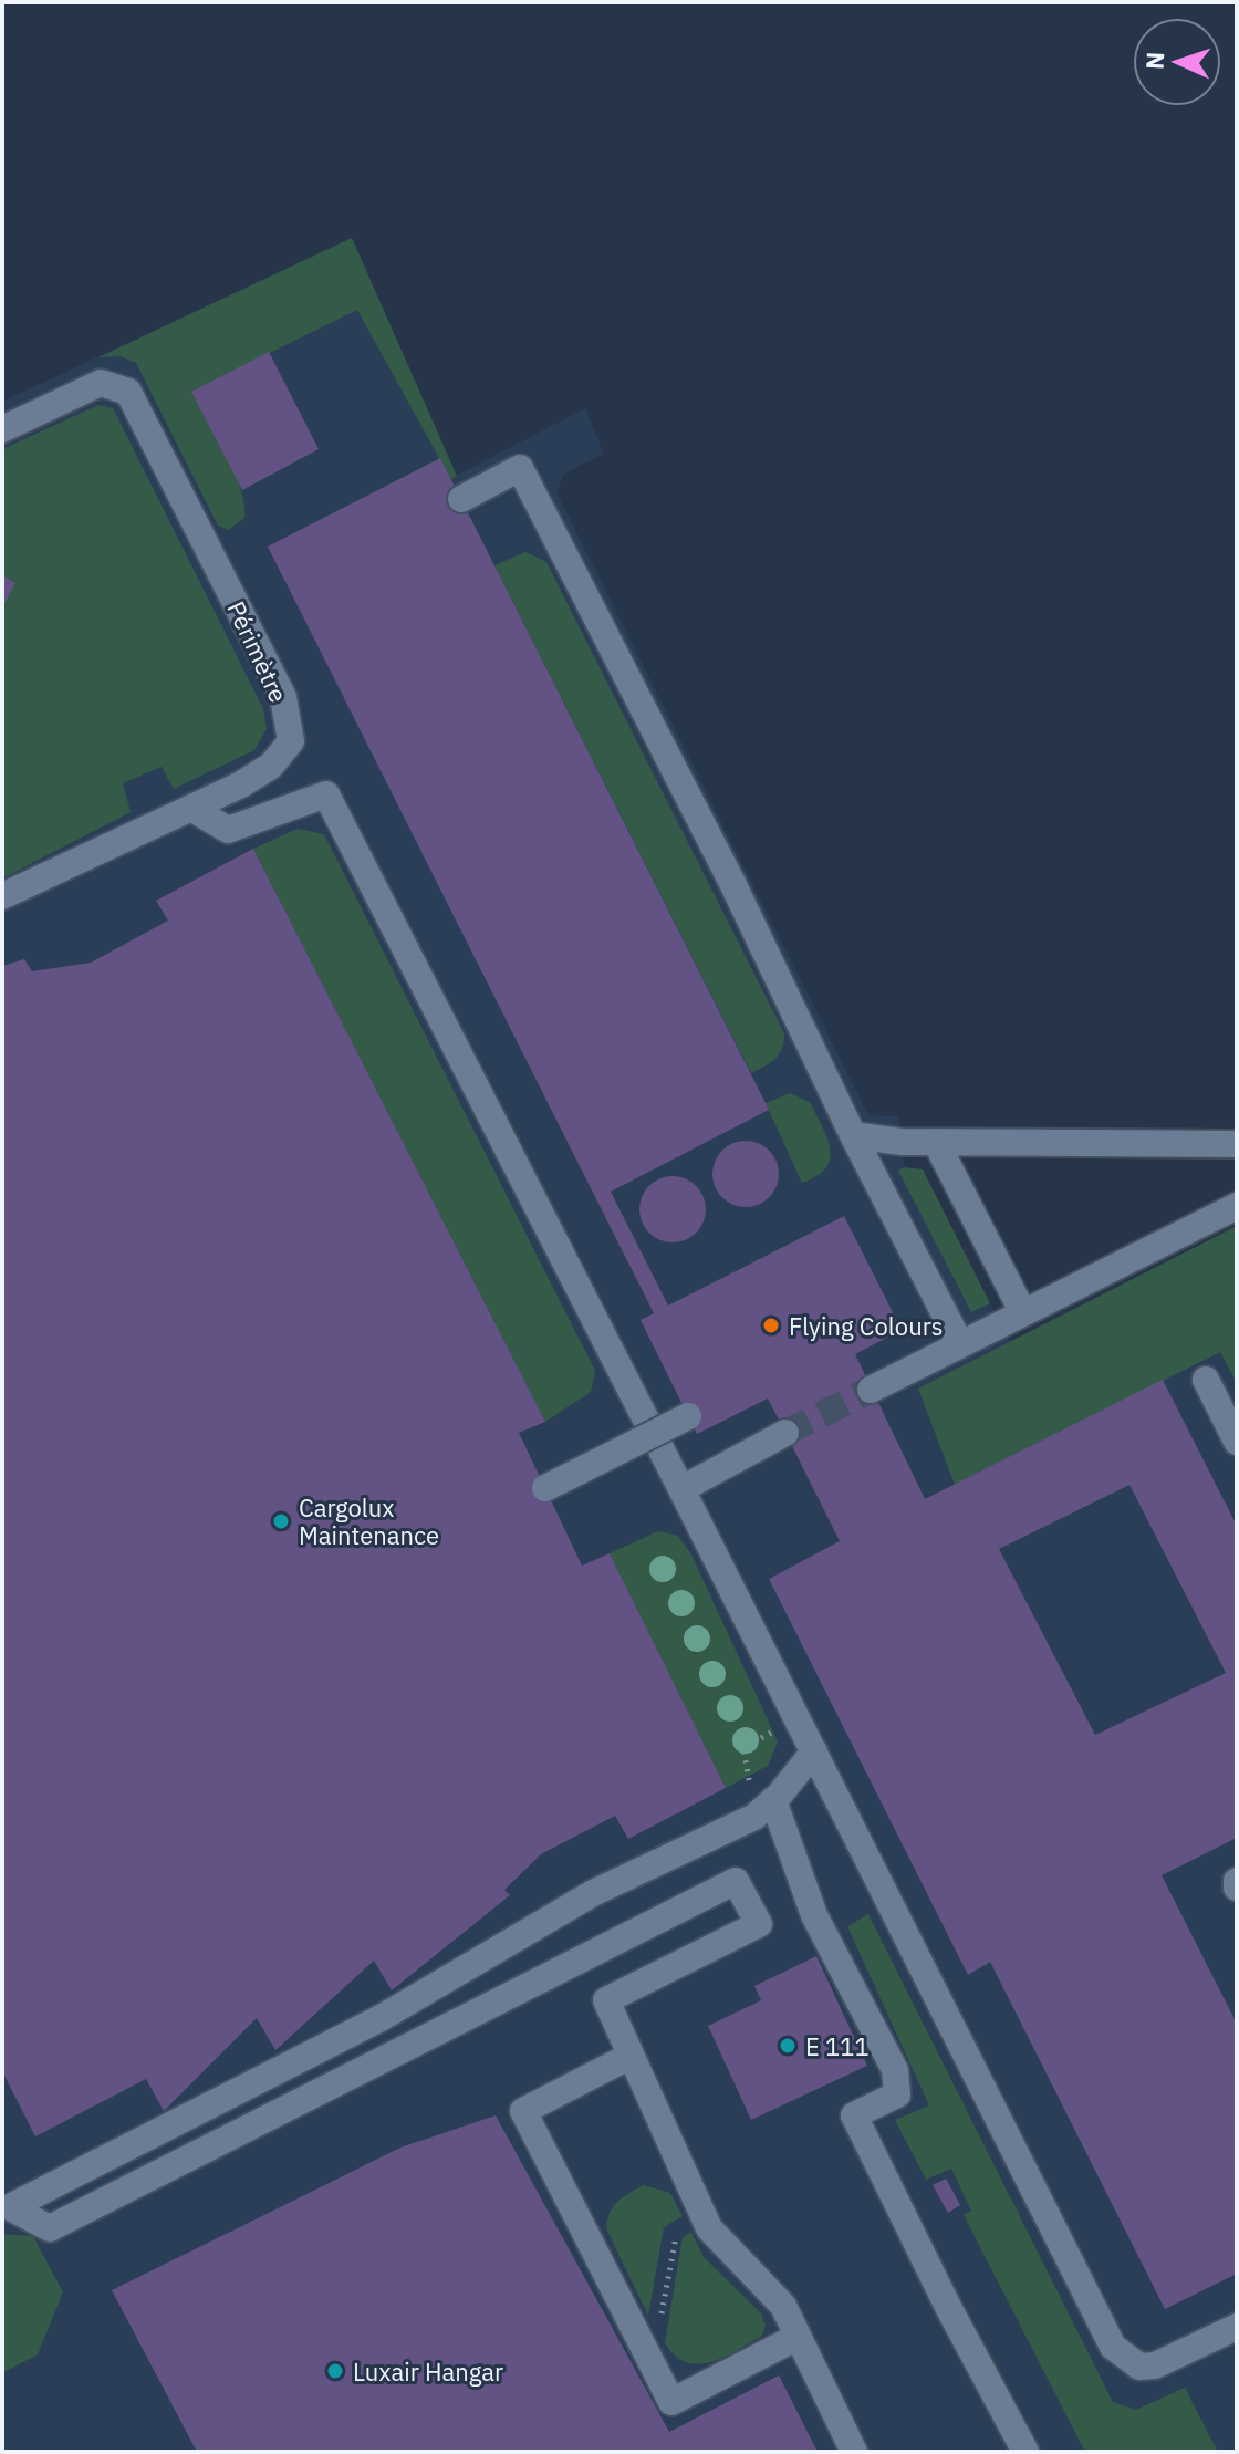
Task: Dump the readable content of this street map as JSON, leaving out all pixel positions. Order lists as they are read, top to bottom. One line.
{"streets":{"street":["Périmètre"]},"places":["Flying Colours","Cargolux Maintenance","E 111","Luxair Hangar"],"north":"left"}
